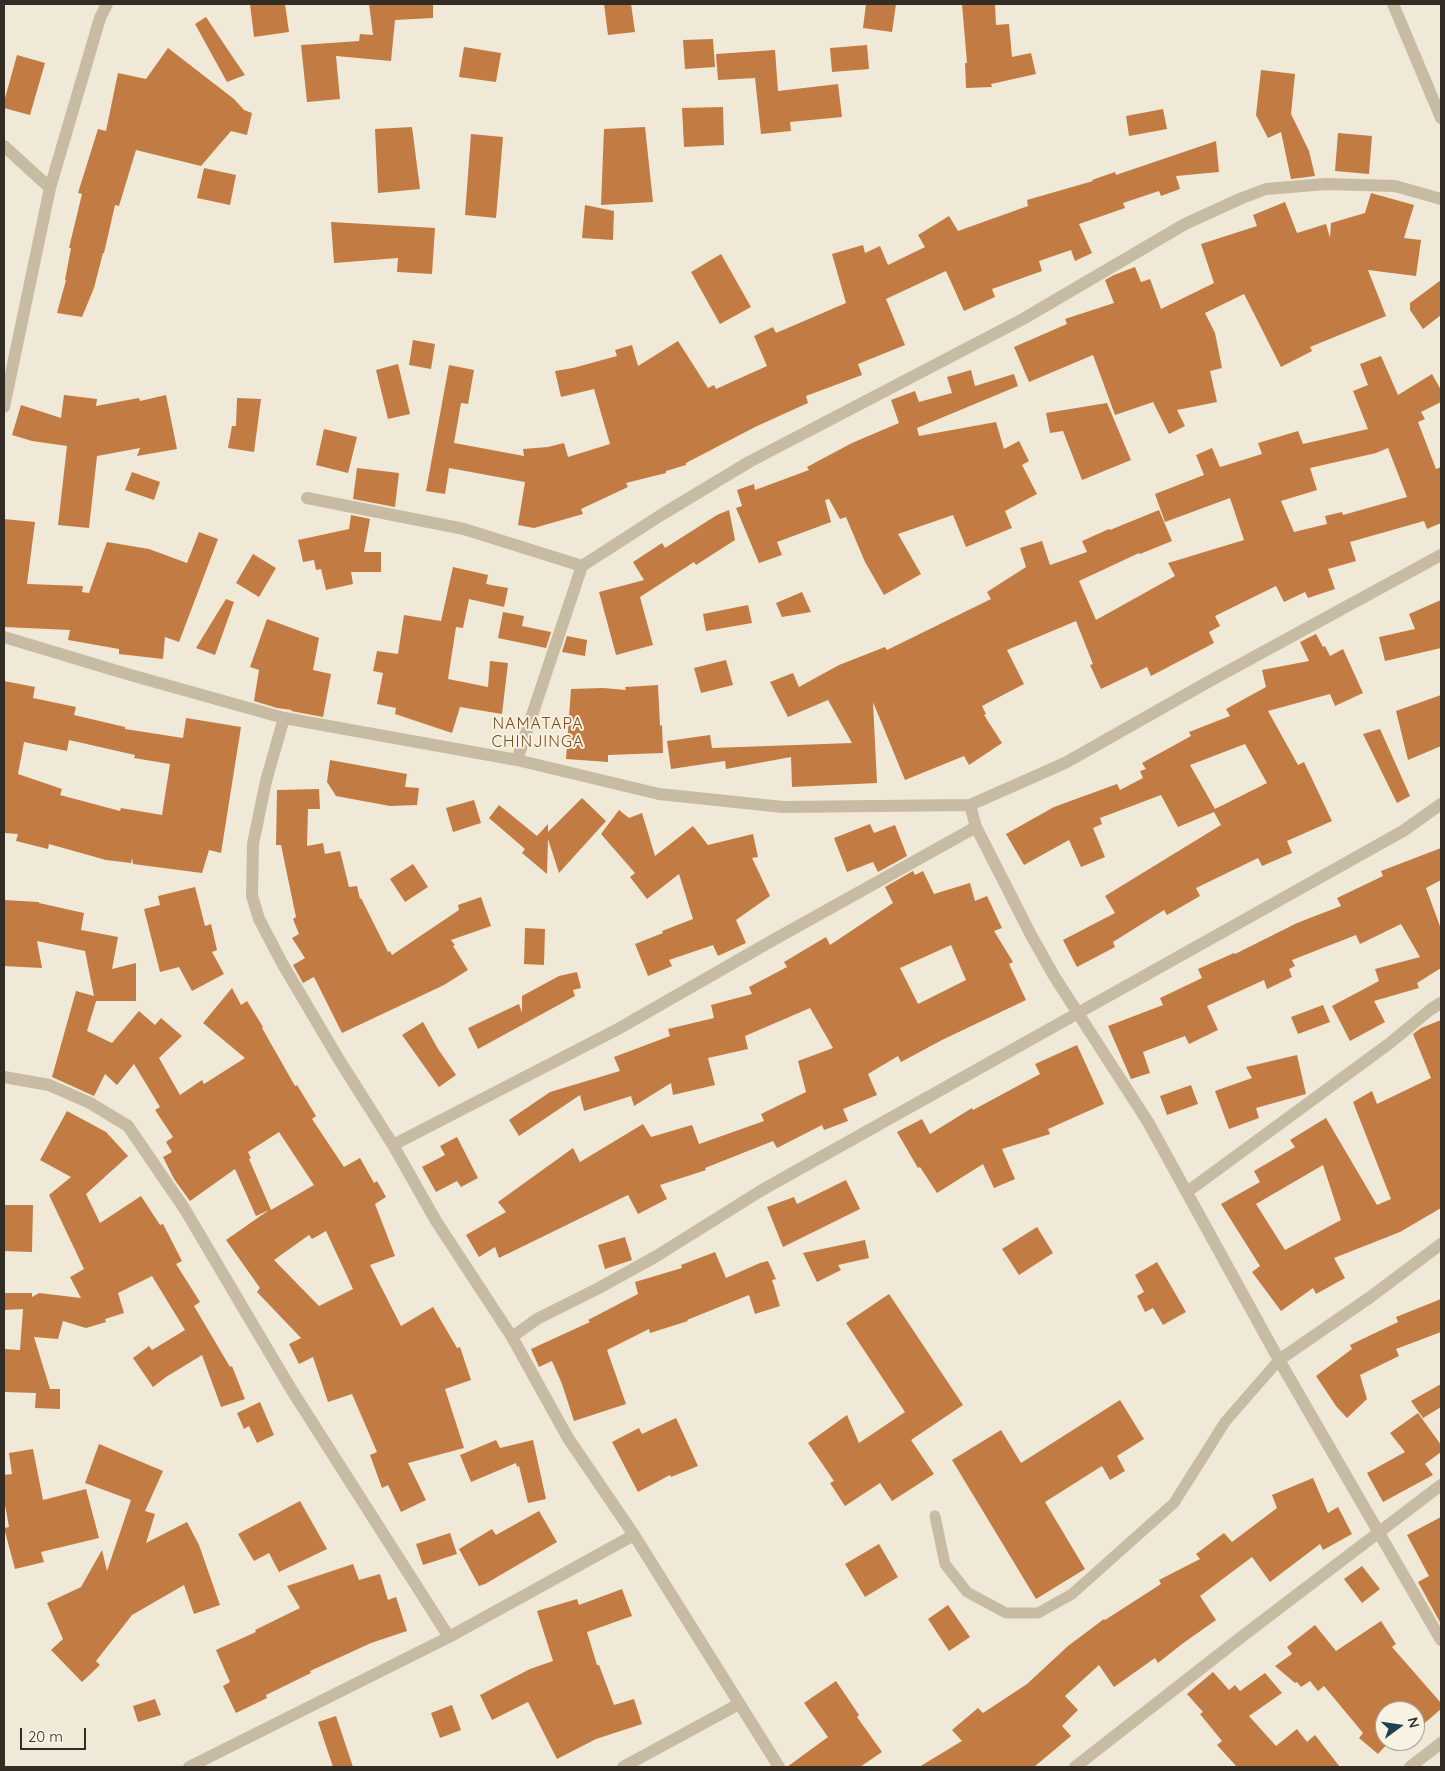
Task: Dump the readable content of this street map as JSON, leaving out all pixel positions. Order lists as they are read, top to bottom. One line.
{"districts":["NAMATAPA CHINJINGA"],"scale_bar":"20 m","north":"right"}
